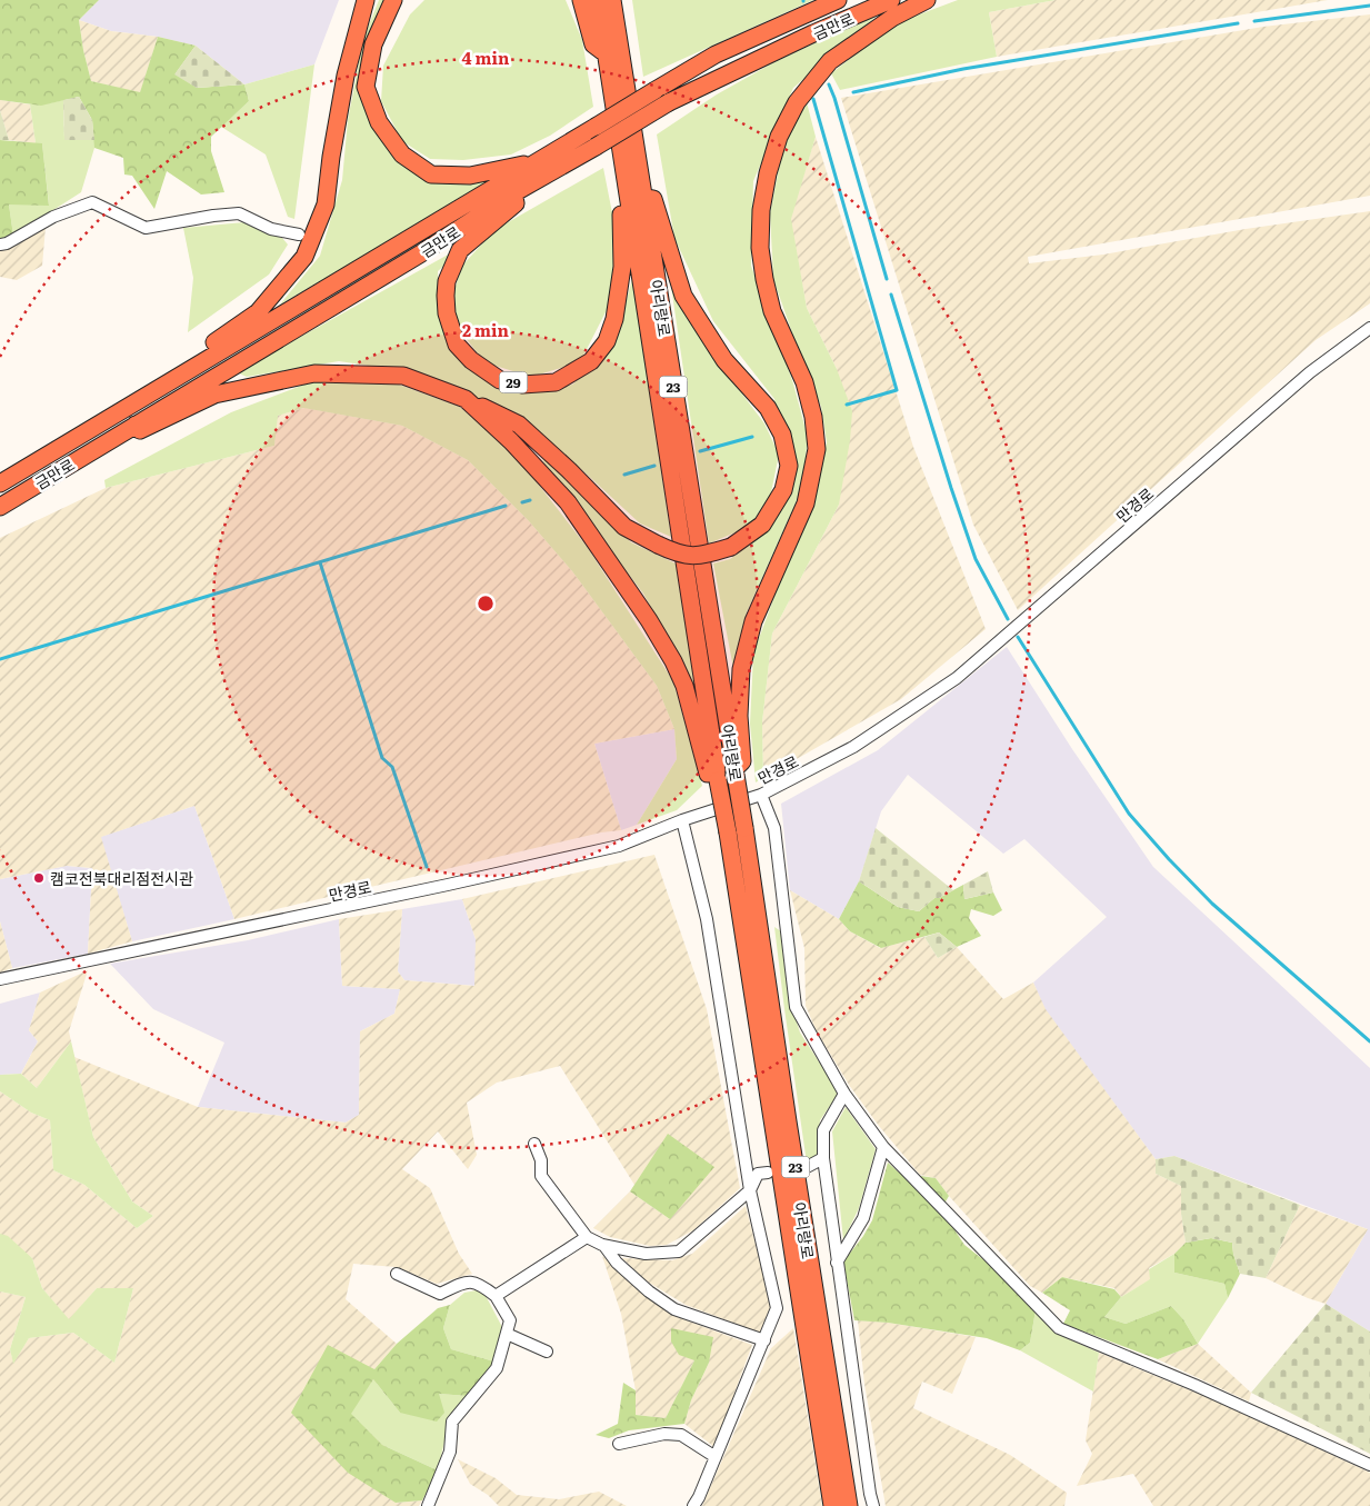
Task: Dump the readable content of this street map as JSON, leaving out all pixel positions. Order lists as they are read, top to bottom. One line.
{"streets":{"highway":["금만로","아리랑로","29","23"],"street":["만경로"]},"crossings":[["금만로","29"],["아리랑로","29"]],"places":["캠코전북대리점전시관"],"rings":["4 min","2 min"]}
